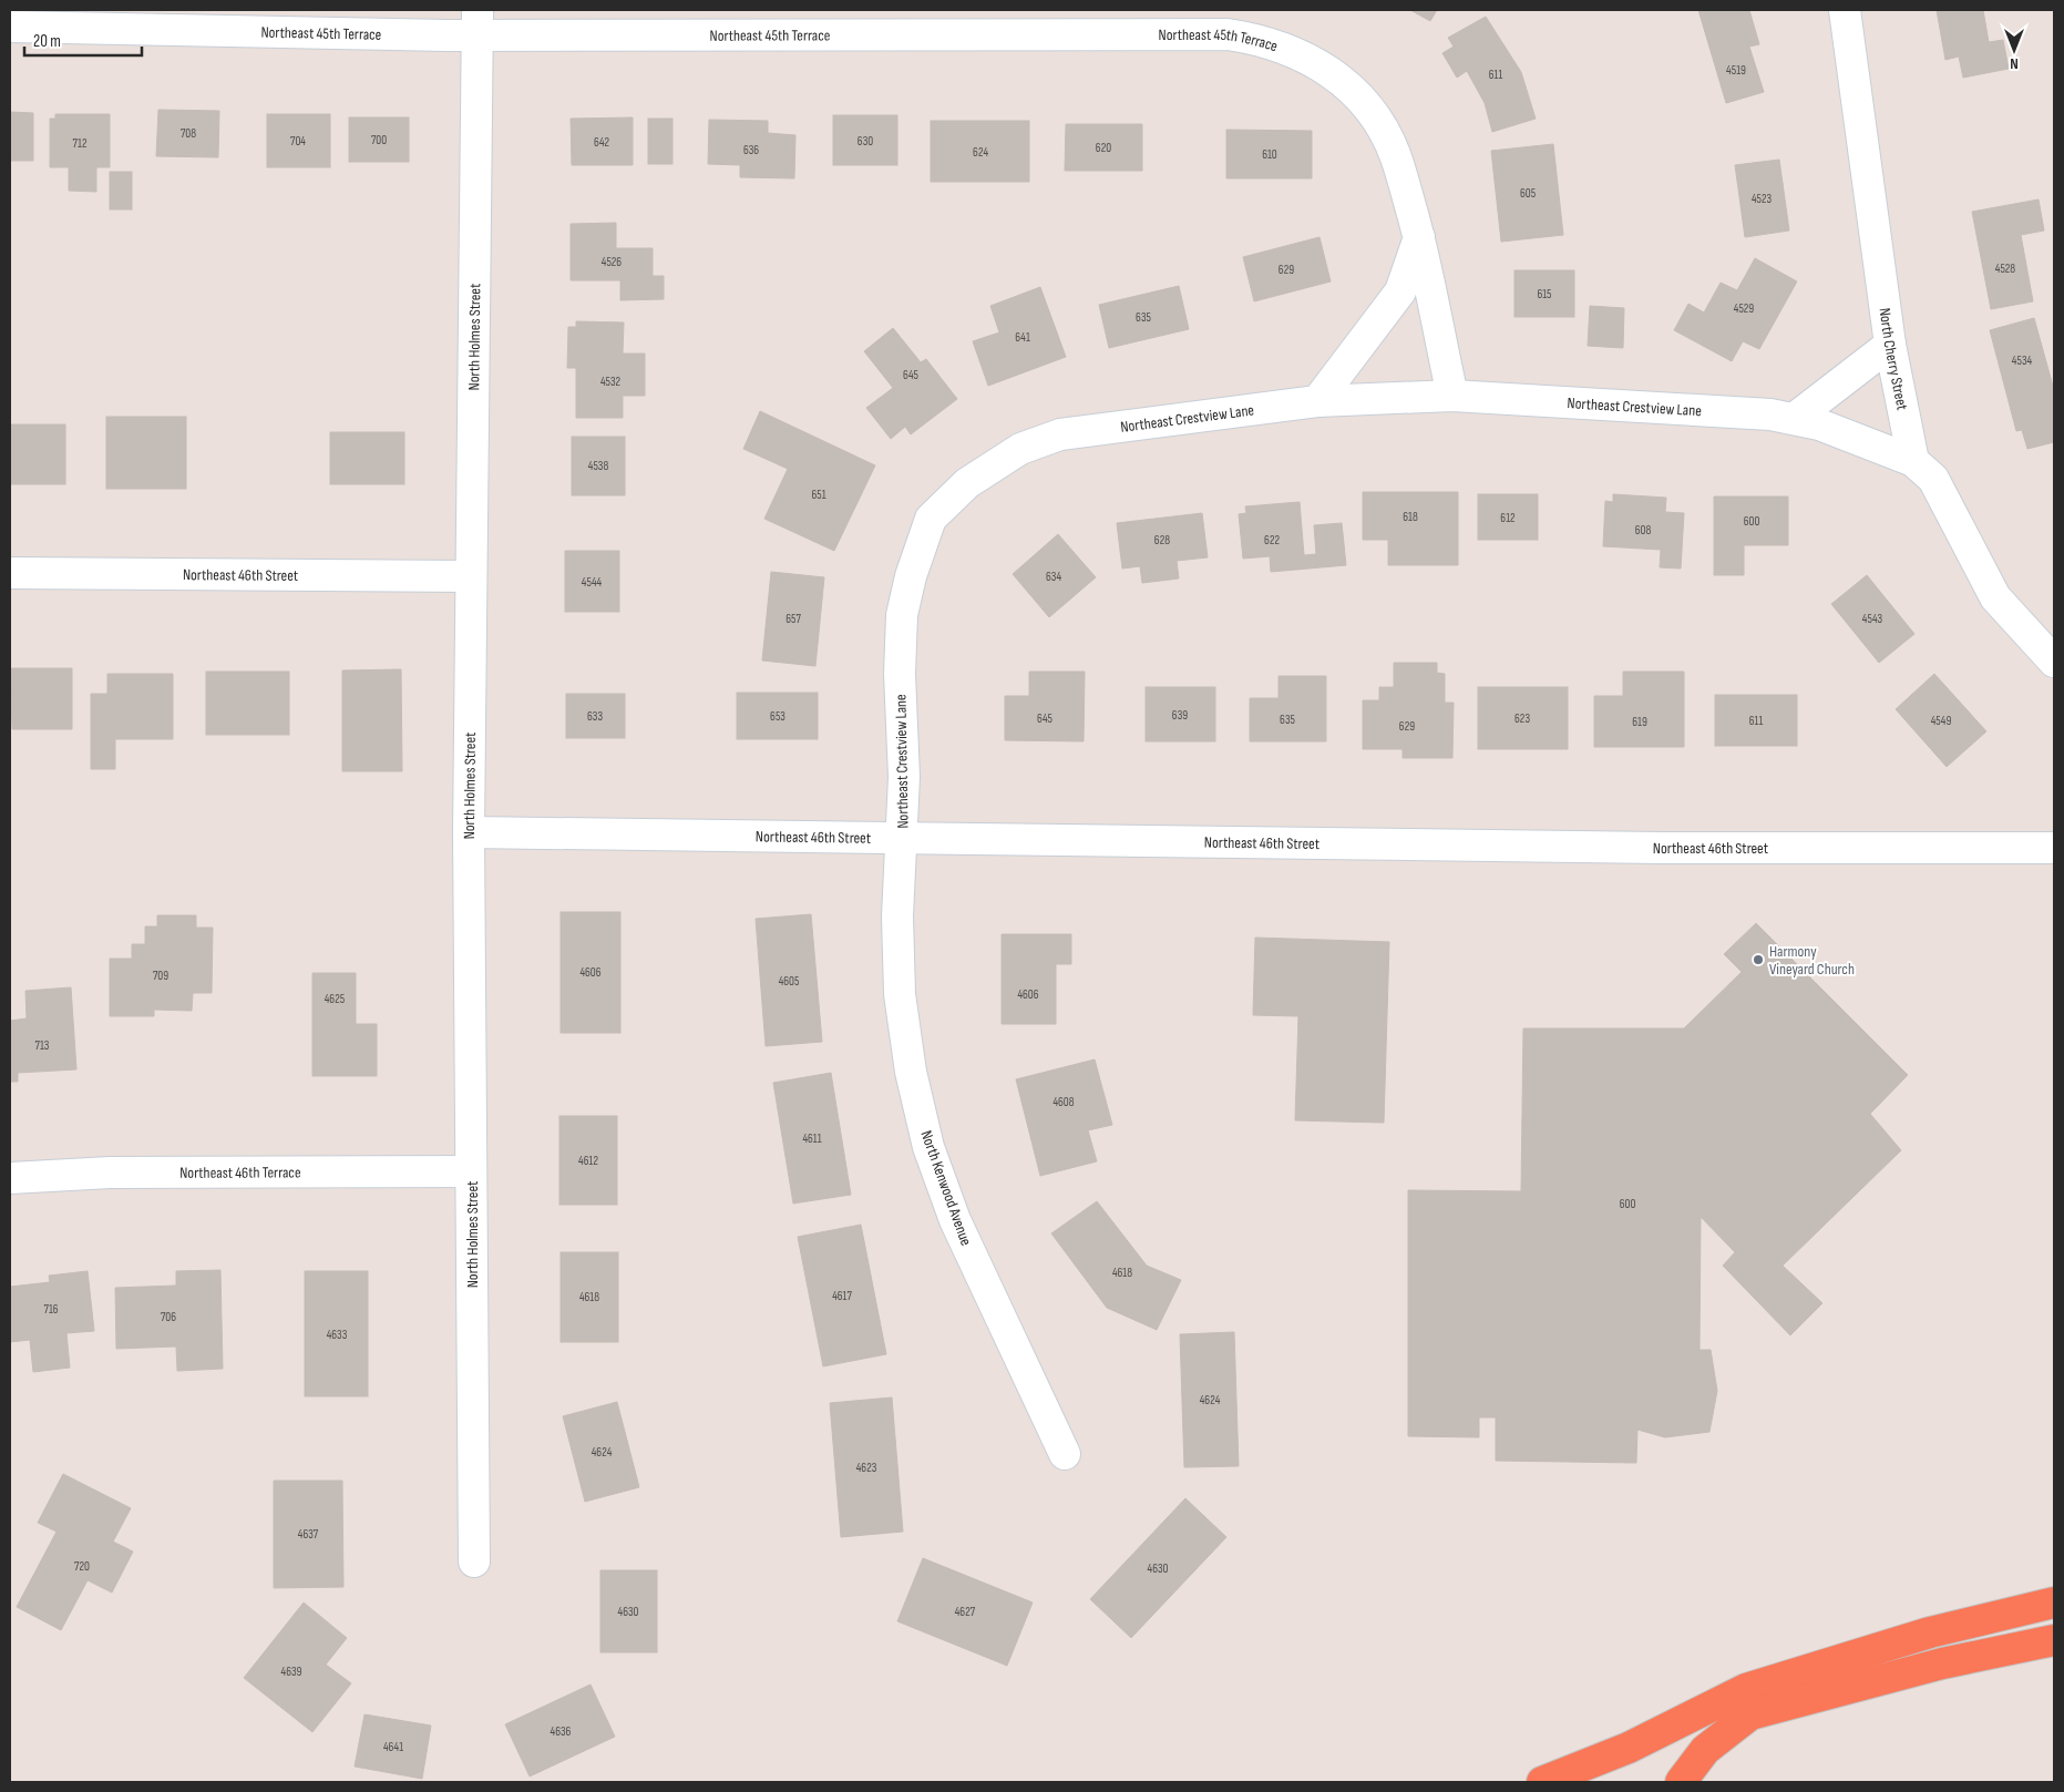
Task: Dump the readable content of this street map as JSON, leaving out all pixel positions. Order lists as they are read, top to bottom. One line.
{"streets":{"street":["Northeast 45th Terrace","North Holmes Street","North Cherry Street","Northeast Crestview Lane","Northeast 46th Street","Northeast 46th Terrace","North Kenwood Avenue"]},"crossings":[["Northeast 45th Terrace","North Holmes Street"],["Northeast 45th Terrace","Northeast Crestview Lane"],["North Holmes Street","Northeast 46th Street"],["North Holmes Street","Northeast 46th Terrace"],["North Cherry Street","Northeast Crestview Lane"],["Northeast Crestview Lane","Northeast 46th Street"],["Northeast Crestview Lane","North Kenwood Avenue"],["Northeast 46th Street","North Kenwood Avenue"]],"places":["Harmony Vineyard Church"],"house_numbers":["4519","611","708","700","704","630","642","712","620","636","624","610","605","4523","4526","4528","629","615","4529","635","641","4534","645","4532","4538","651","618","612","600","608","628","622","634","4544","657","4543","639","633","653","645","623","635","611","4549","619","629","4606","709","4605","4606","4625","713","4608","4611","4612","600","4618","4617","4618","716","706","4633","4624","4624","4623","4637","720","4630","4630","4627","4639","4636","4641"],"scale_bar":"20 m","north":"bottom"}
